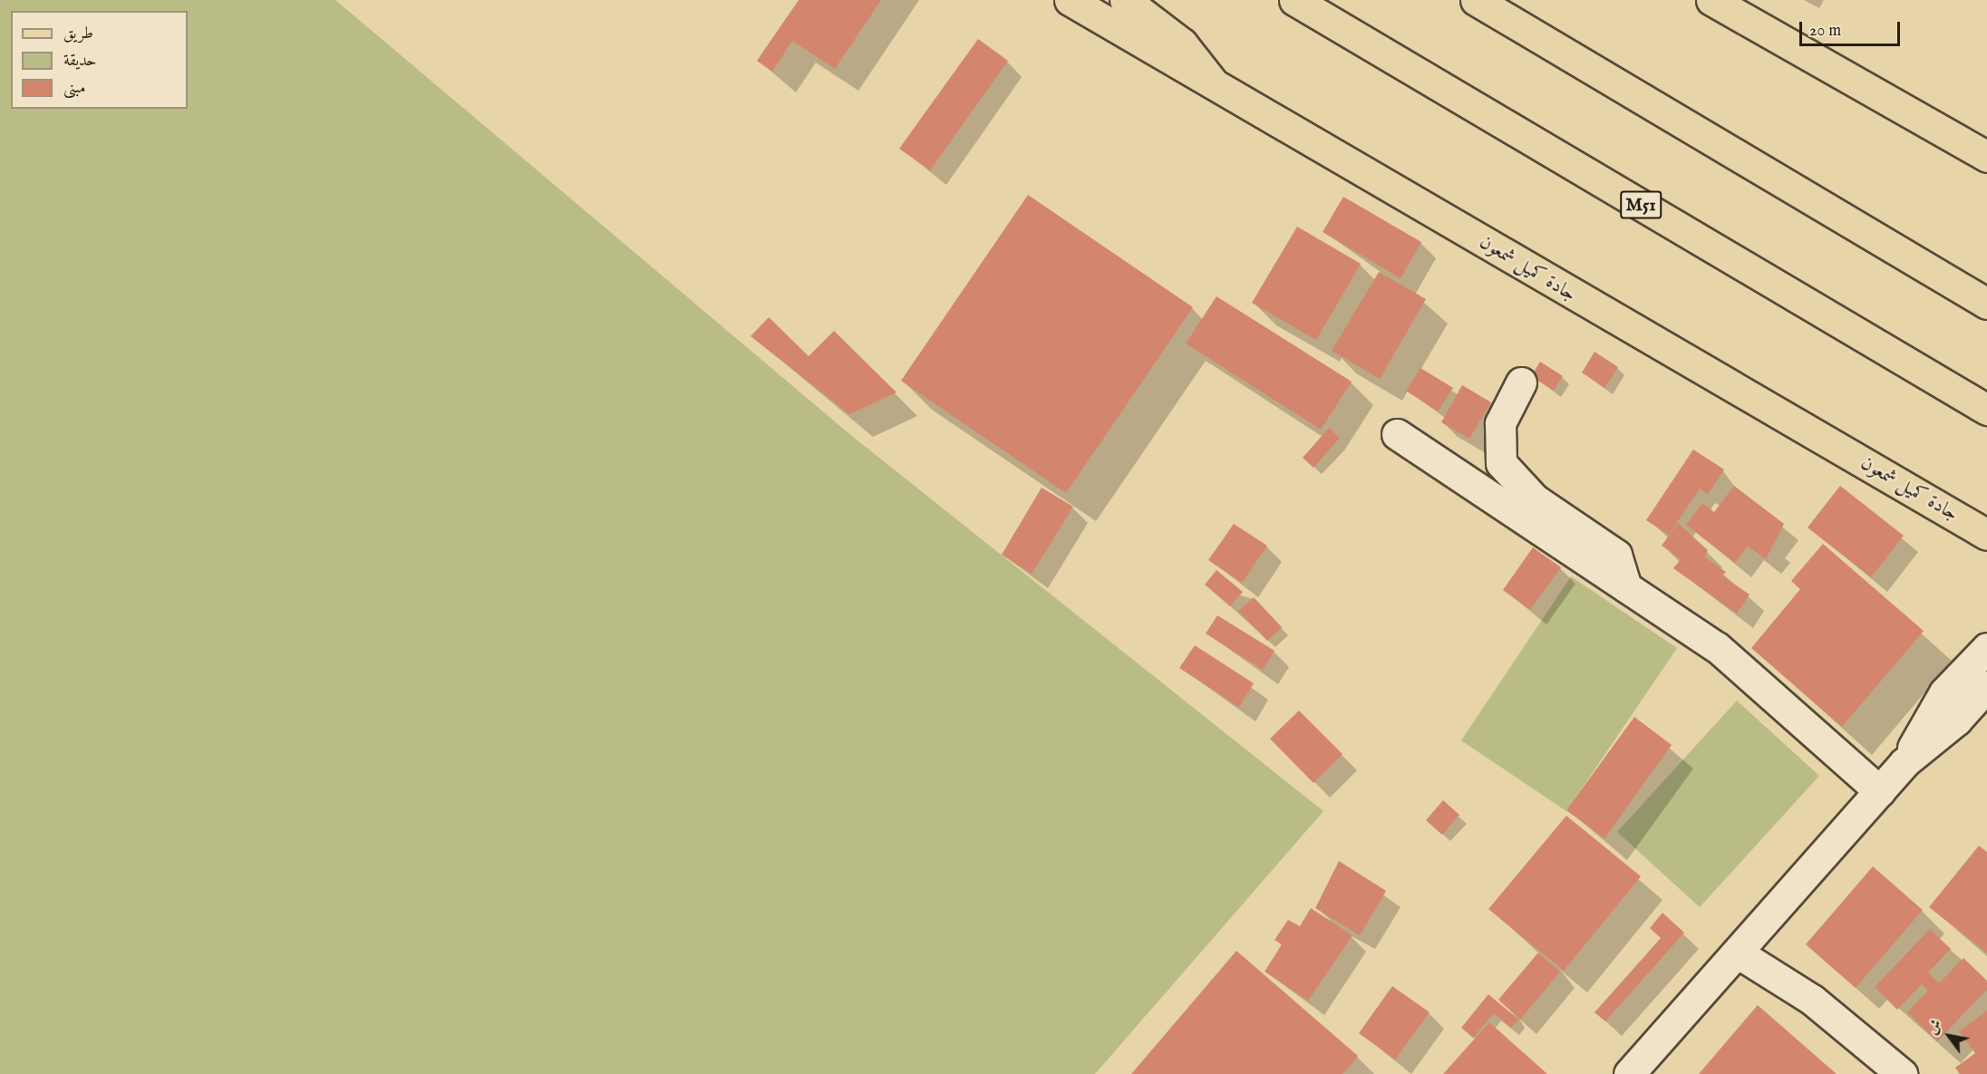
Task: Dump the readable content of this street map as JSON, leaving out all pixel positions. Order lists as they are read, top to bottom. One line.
{"streets":{"main road":["M51","جادة كميل شمعون"]},"legend":["طريق","حديقة","مبنى"],"scale_bar":"20 m","north":"top left"}
